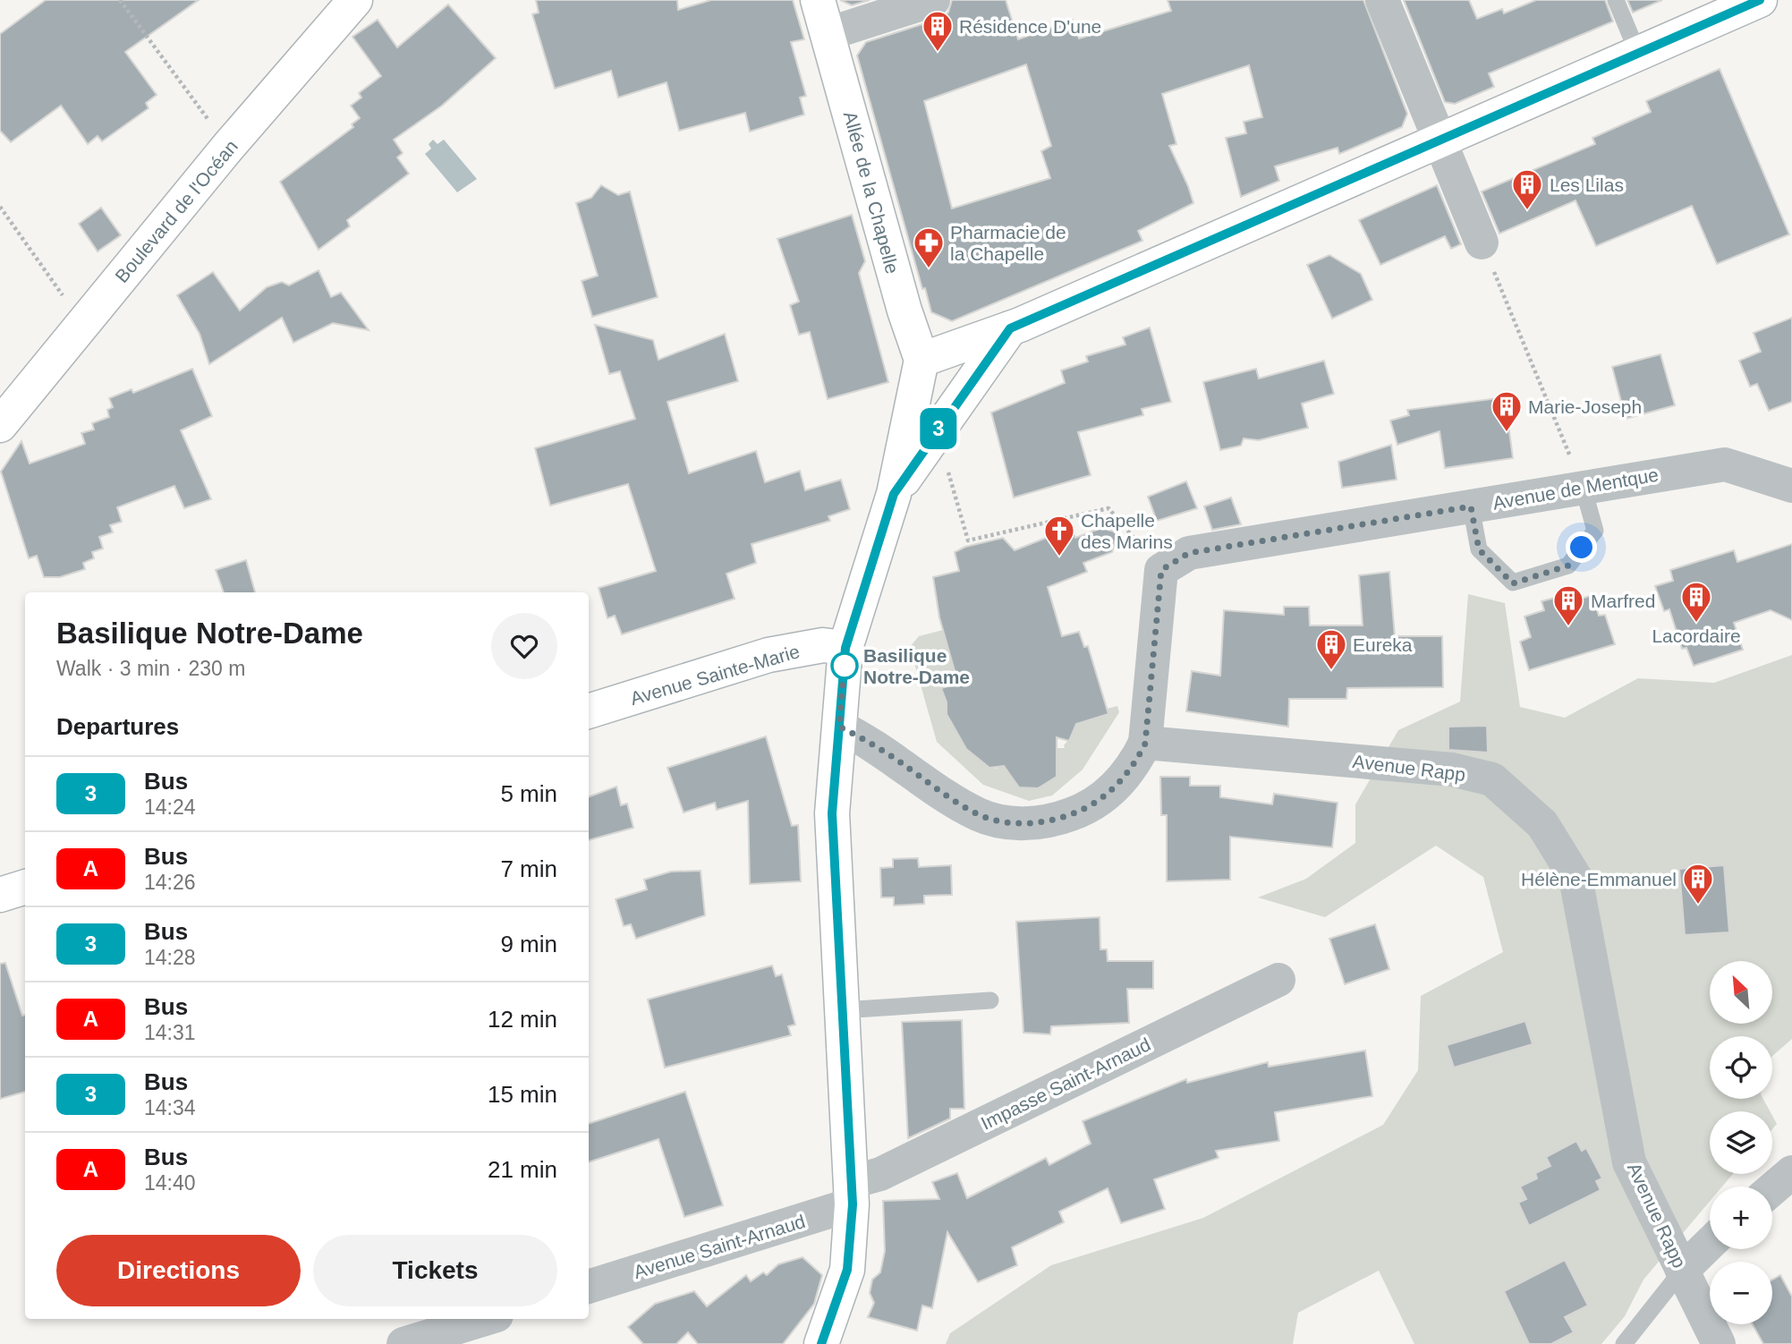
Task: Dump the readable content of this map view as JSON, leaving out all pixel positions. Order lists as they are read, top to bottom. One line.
{"streets":{"main road":["Allée de la Chapelle","Boulevard de l'Océan","Avenue Sainte-Marie"],"street":["Avenue de Mentque","Avenue Rapp","Impasse Saint-Arnaud","Avenue Saint-Arnaud"]},"crossings":[["Impasse Saint-Arnaud","Avenue Saint-Arnaud"]],"places":{"building":["Résidence D'une","Les Lilas","Marie-Joseph","Lacordaire","Marfred","Eureka","Hélène-Emmanuel"],"pharmacy":["Pharmacie de la Chapelle"],"church":["Chapelle des Marins"],"other":["Basilique Notre-Dame"]},"lines":["bus line 3"],"north":"top left","page":{"on_map":"3","heading":[["Basilique Notre-Dame","Walk · 3 min · 230 m"],"Departures"],"list":[{"mark":"3","name":"Bus","note":"14:24","value":"5 min"},{"mark":"A","name":"Bus","note":"14:26","value":"7 min"},{"mark":"3","name":"Bus","note":"14:28","value":"9 min"},{"mark":"A","name":"Bus","note":"14:31","value":"12 min"},{"mark":"3","name":"Bus","note":"14:34","value":"15 min"},{"mark":"A","name":"Bus","note":"14:40","value":"21 min"}],"map_buttons":["+","−"],"buttons":["Directions","Tickets"]}}
